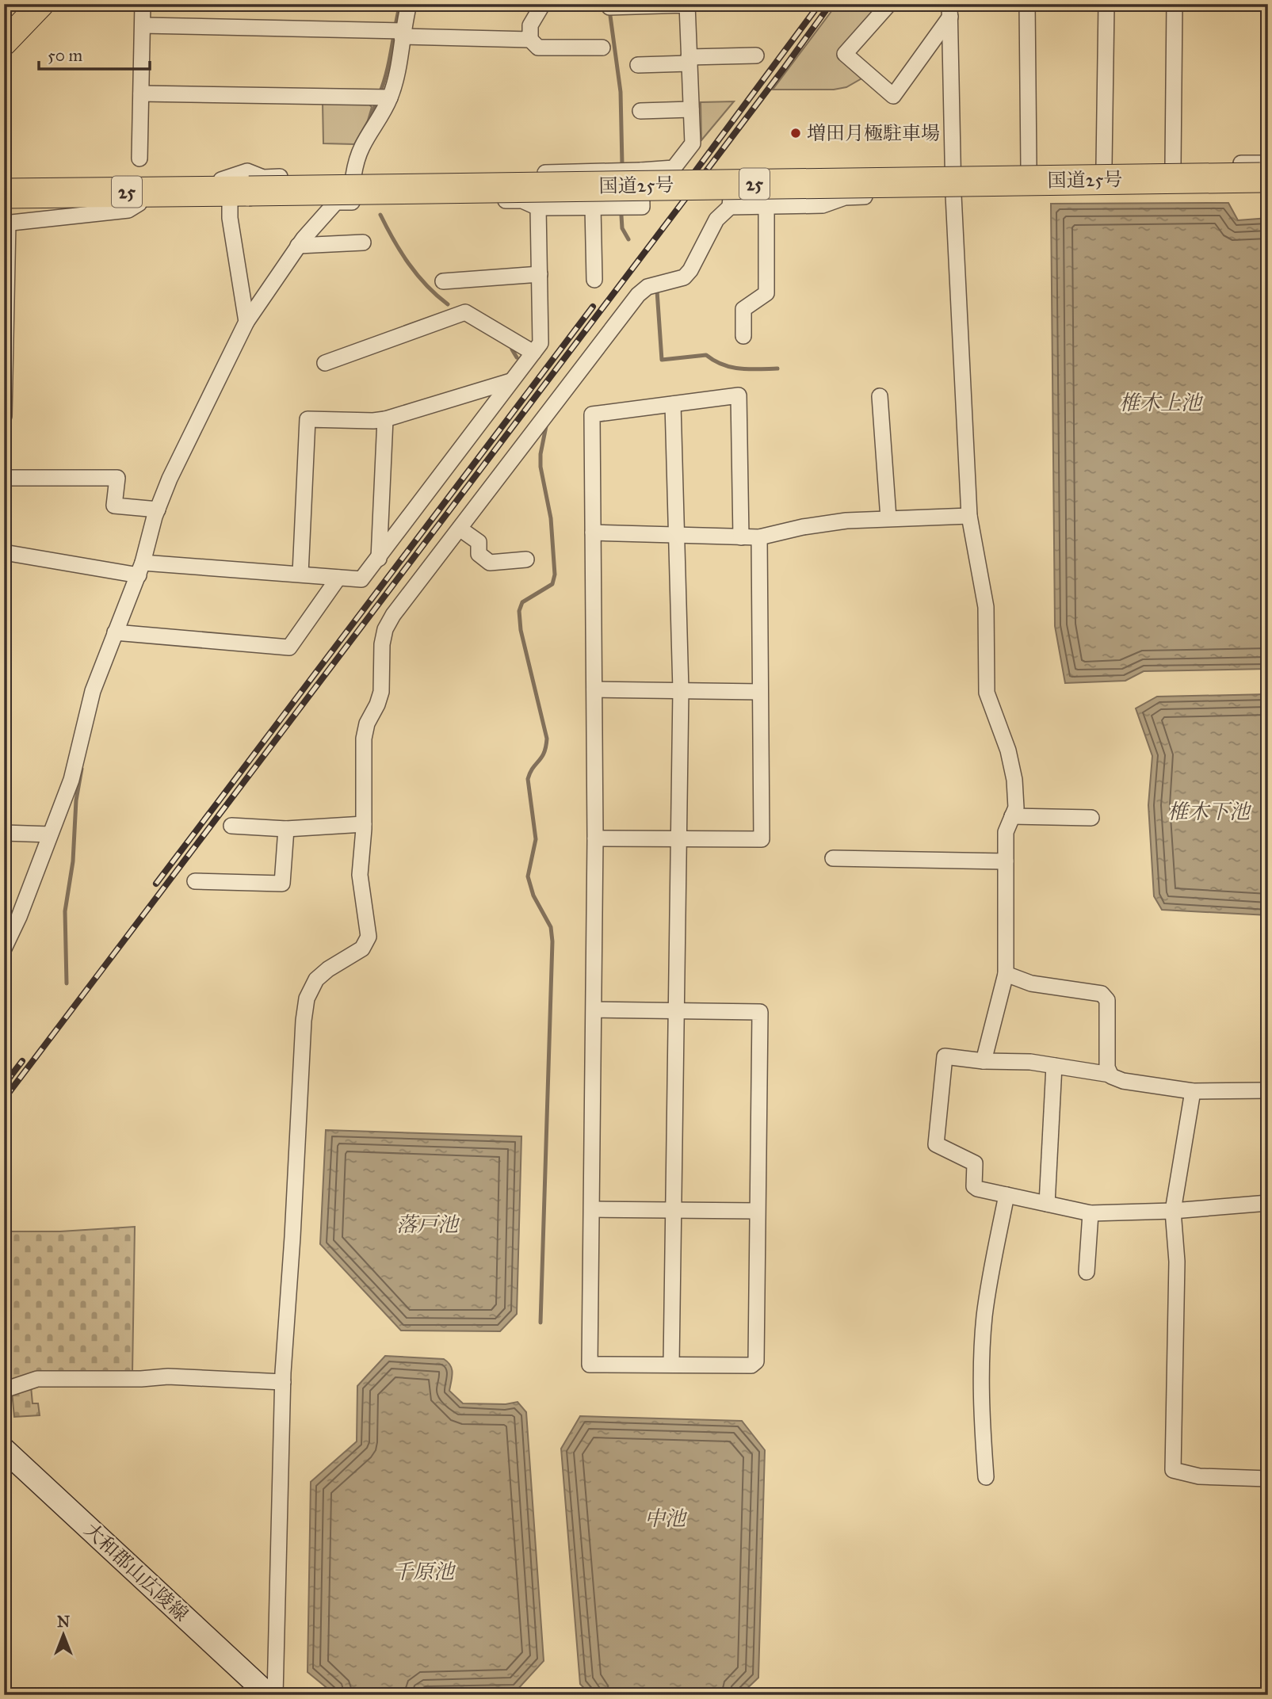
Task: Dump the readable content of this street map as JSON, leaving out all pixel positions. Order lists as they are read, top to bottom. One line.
{"streets":{"highway":["国道25号","25"],"main road":["大和郡山広陵線"]},"water":["椎木上池","椎木下池","落戸池","中池","千原池"],"places":["増田月極駐車場"],"scale_bar":"50 m","north":"top"}
